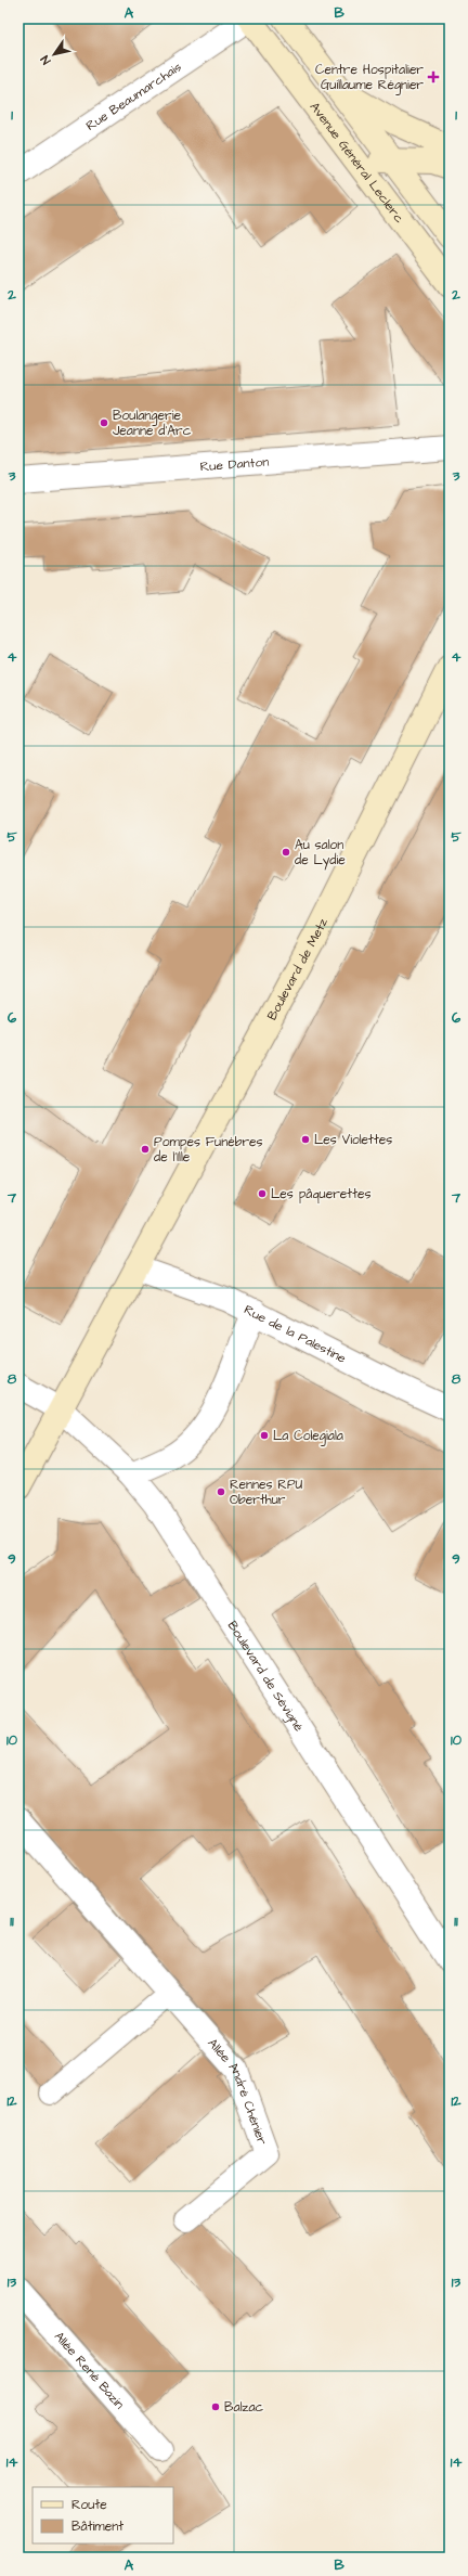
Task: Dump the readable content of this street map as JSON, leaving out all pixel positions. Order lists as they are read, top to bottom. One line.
{"streets":{"main road":["Avenue Général Leclerc","Boulevard de Metz"],"street":["Rue Beaumarchais","Rue Danton","Rue de la Palestine","Boulevard de Sévigné","Allée André Chénier","Allée René Bazin"]},"crossings":[["Rue Beaumarchais","Avenue Général Leclerc"],["Boulevard de Metz","Rue de la Palestine"],["Boulevard de Metz","Boulevard de Sévigné"]],"places":{"health":["Centre Hospitalier Guillaume Régnier"],"other":["Boulangerie Jeanne d'Arc","Au salon de Lydie","Les Violettes","Pompes Funèbres de l'Ille","Les pâquerettes","La Colegiala","Rennes RPU Oberthur","Balzac"]},"legend":["Route","Bâtiment"],"north":"bottom left","grid":{"columns":["A","B"],"rows":["1","2","3","4","5","6","7","8","9","10","11","12","13","14"]}}
